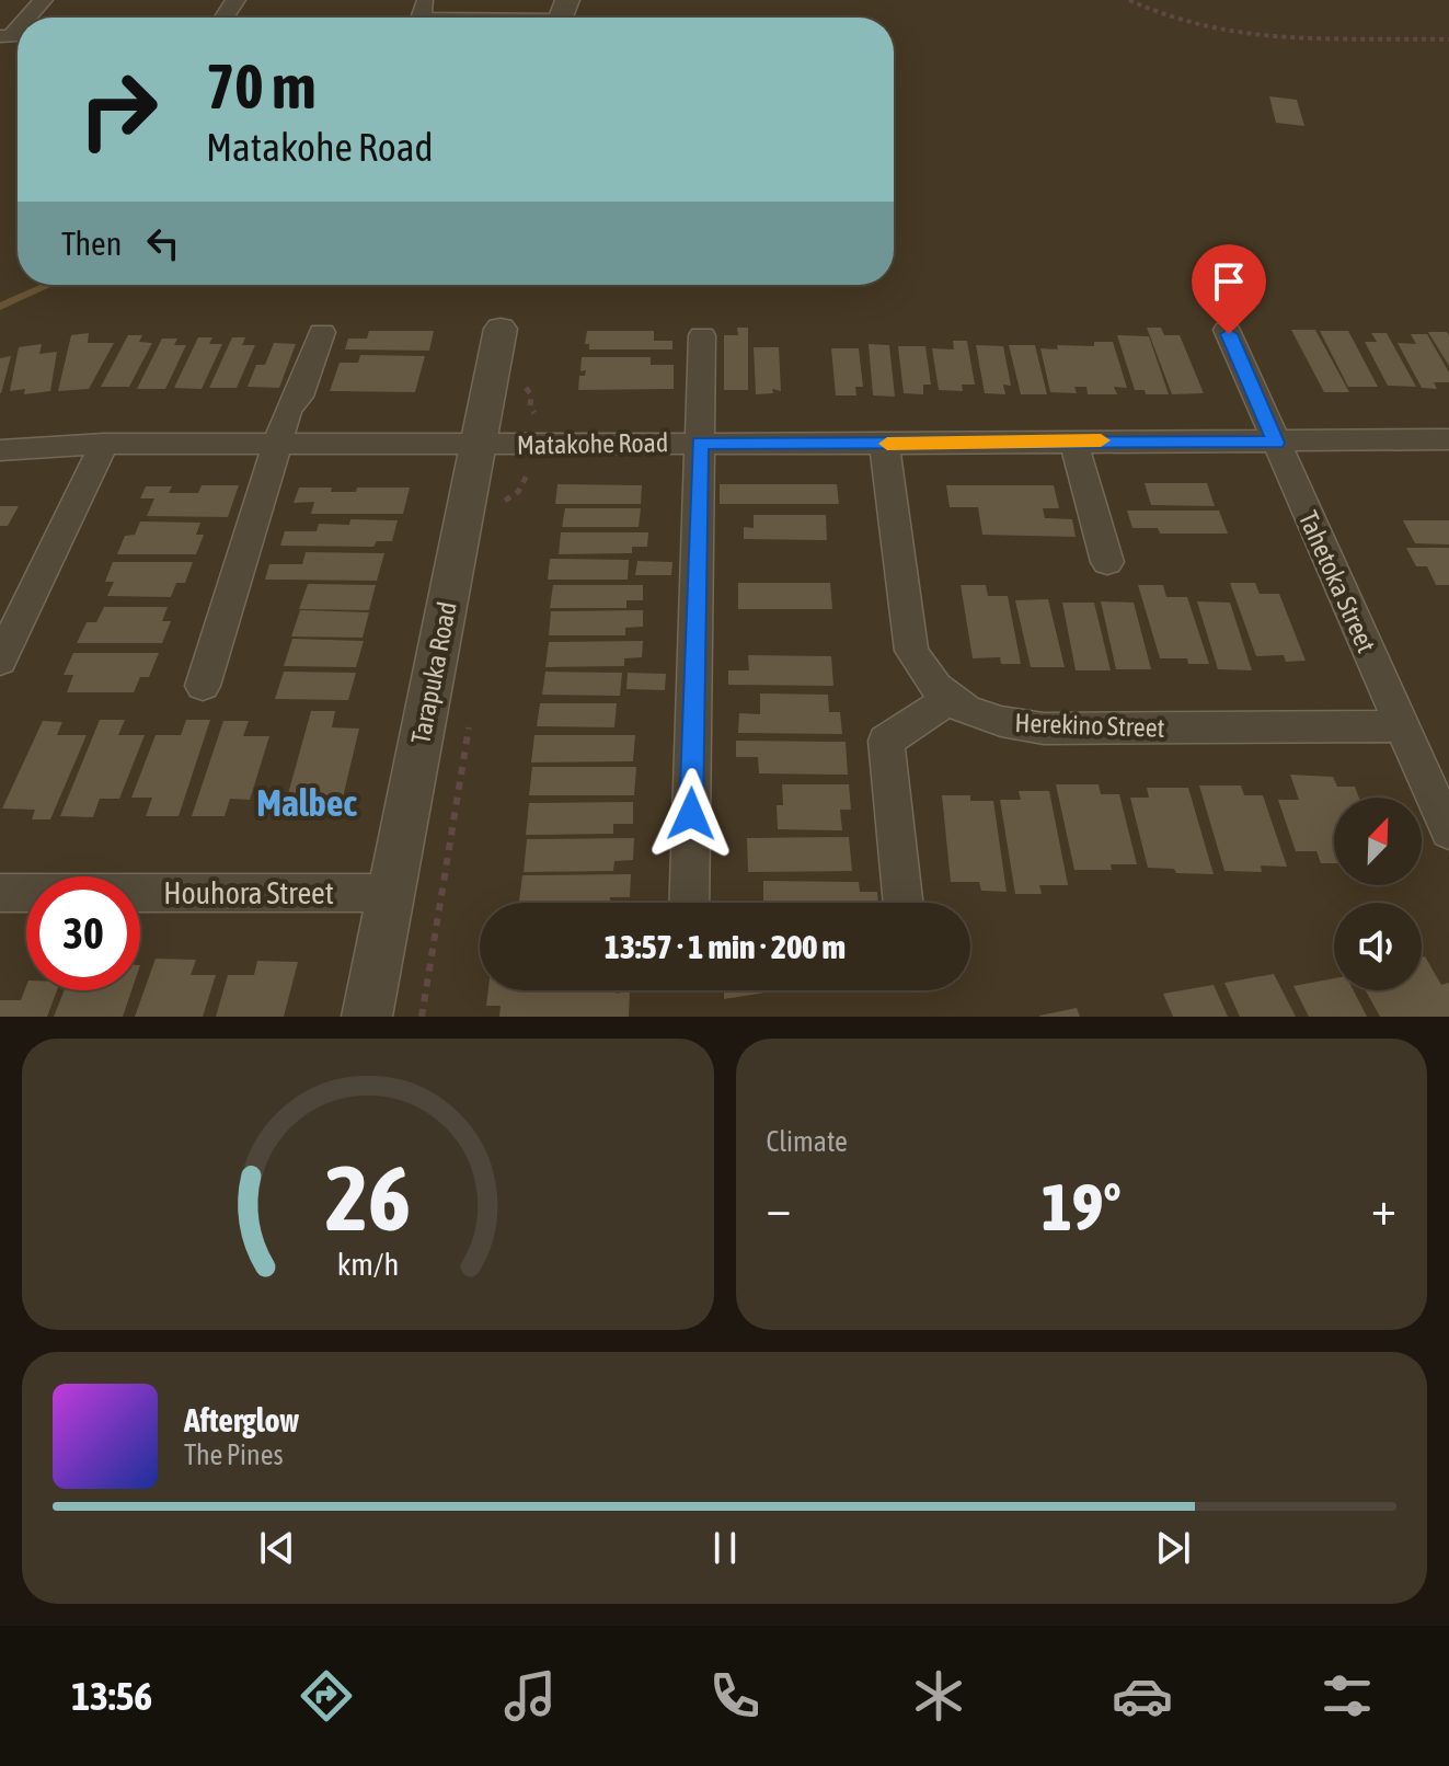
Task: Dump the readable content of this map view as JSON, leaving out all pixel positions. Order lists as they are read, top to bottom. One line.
{"streets":{"street":["Matakohe Road","Tahetoka Street","Tarapuka Road","Herekino Street","Houhora Street"]},"crossings":[["Matakohe Road","Tahetoka Street"],["Matakohe Road","Tarapuka Road"],["Matakohe Road","Herekino Street"],["Tahetoka Street","Herekino Street"],["Tarapuka Road","Houhora Street"]],"districts":["Malbec"],"north":"top right","page":{"turn":["70 m","Matakohe Road"],"then":"Then","limit":"30","trip":"13:57 · 1 min · 200 m","tile":"Climate","heat":["−","19°","+"],"song":["Afterglow","The Pines"],"tabs":"13:56","gauge":["26","km/h"]}}
